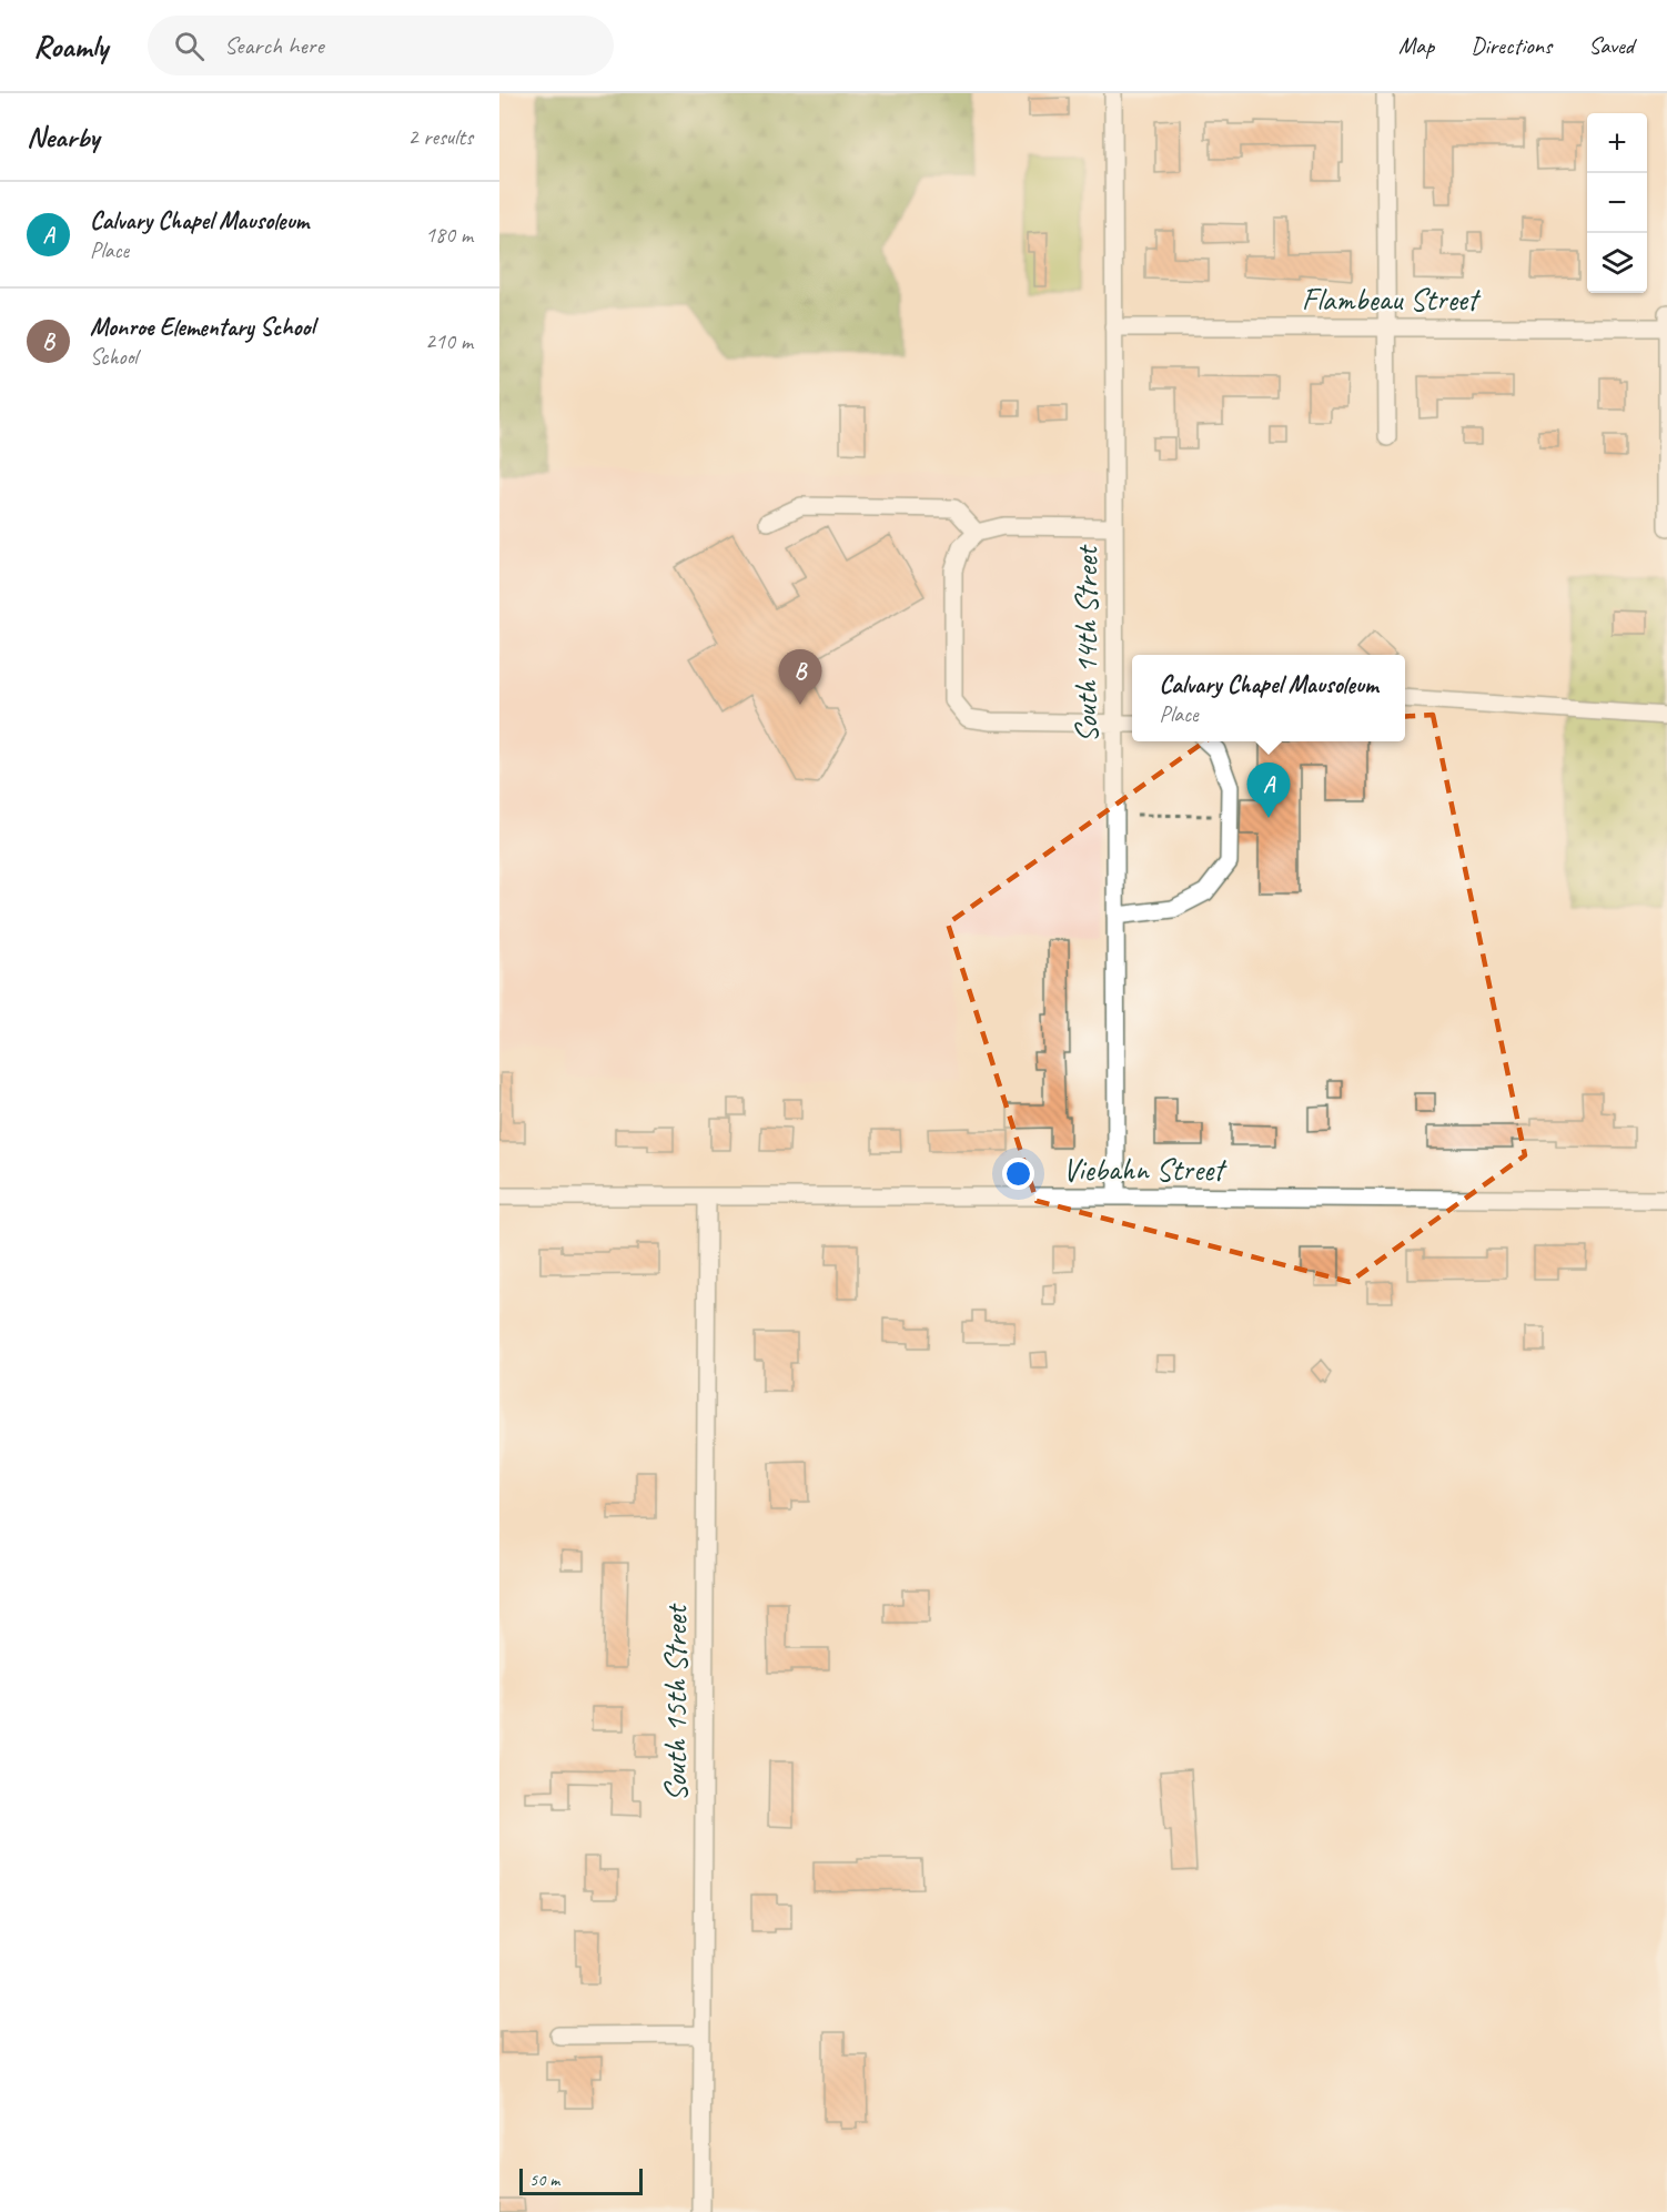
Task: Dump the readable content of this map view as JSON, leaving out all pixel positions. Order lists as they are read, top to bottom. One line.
{"streets":{"street":["Flambeau Street","South 14th Street","Viebahn Street","South 15th Street"]},"crossings":[["Flambeau Street","South 14th Street"],["South 14th Street","Viebahn Street"],["Viebahn Street","South 15th Street"]],"scale_bar":"50 m","page":{"header":"Roamly","search":"Search here","nav":["Map","Directions","Saved"],"heading":["Nearby","2 results"],"map_buttons":["+","−"],"list":[{"mark":"A","name":"Calvary Chapel Mausoleum","note":"Place","value":"180 m"},{"mark":"B","name":"Monroe Elementary School","note":"School","value":"210 m"}],"pins":["B","A"],"popup":["Calvary Chapel Mausoleum","Place"],"scale":"50 m"}}
